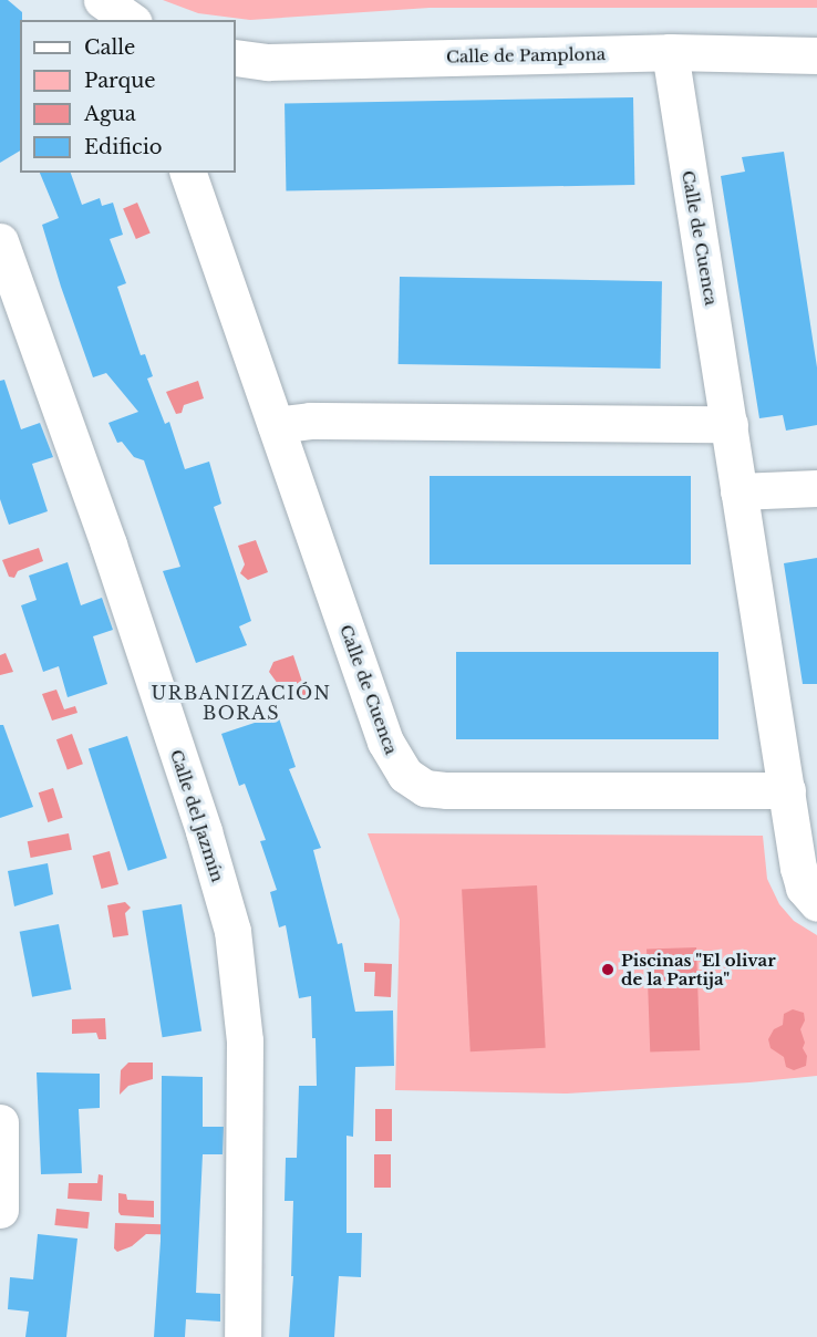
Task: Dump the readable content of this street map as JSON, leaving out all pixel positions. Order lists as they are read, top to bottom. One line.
{"streets":{"street":["Calle de Pamplona","Calle de Cuenca","Calle del Jazmín"]},"crossings":[["Calle de Pamplona","Calle de Cuenca"]],"districts":["URBANIZACIÓN BORAS"],"places":["Piscinas \"El olivar de la Partija\""],"legend":["Calle","Parque","Agua","Edificio"]}
